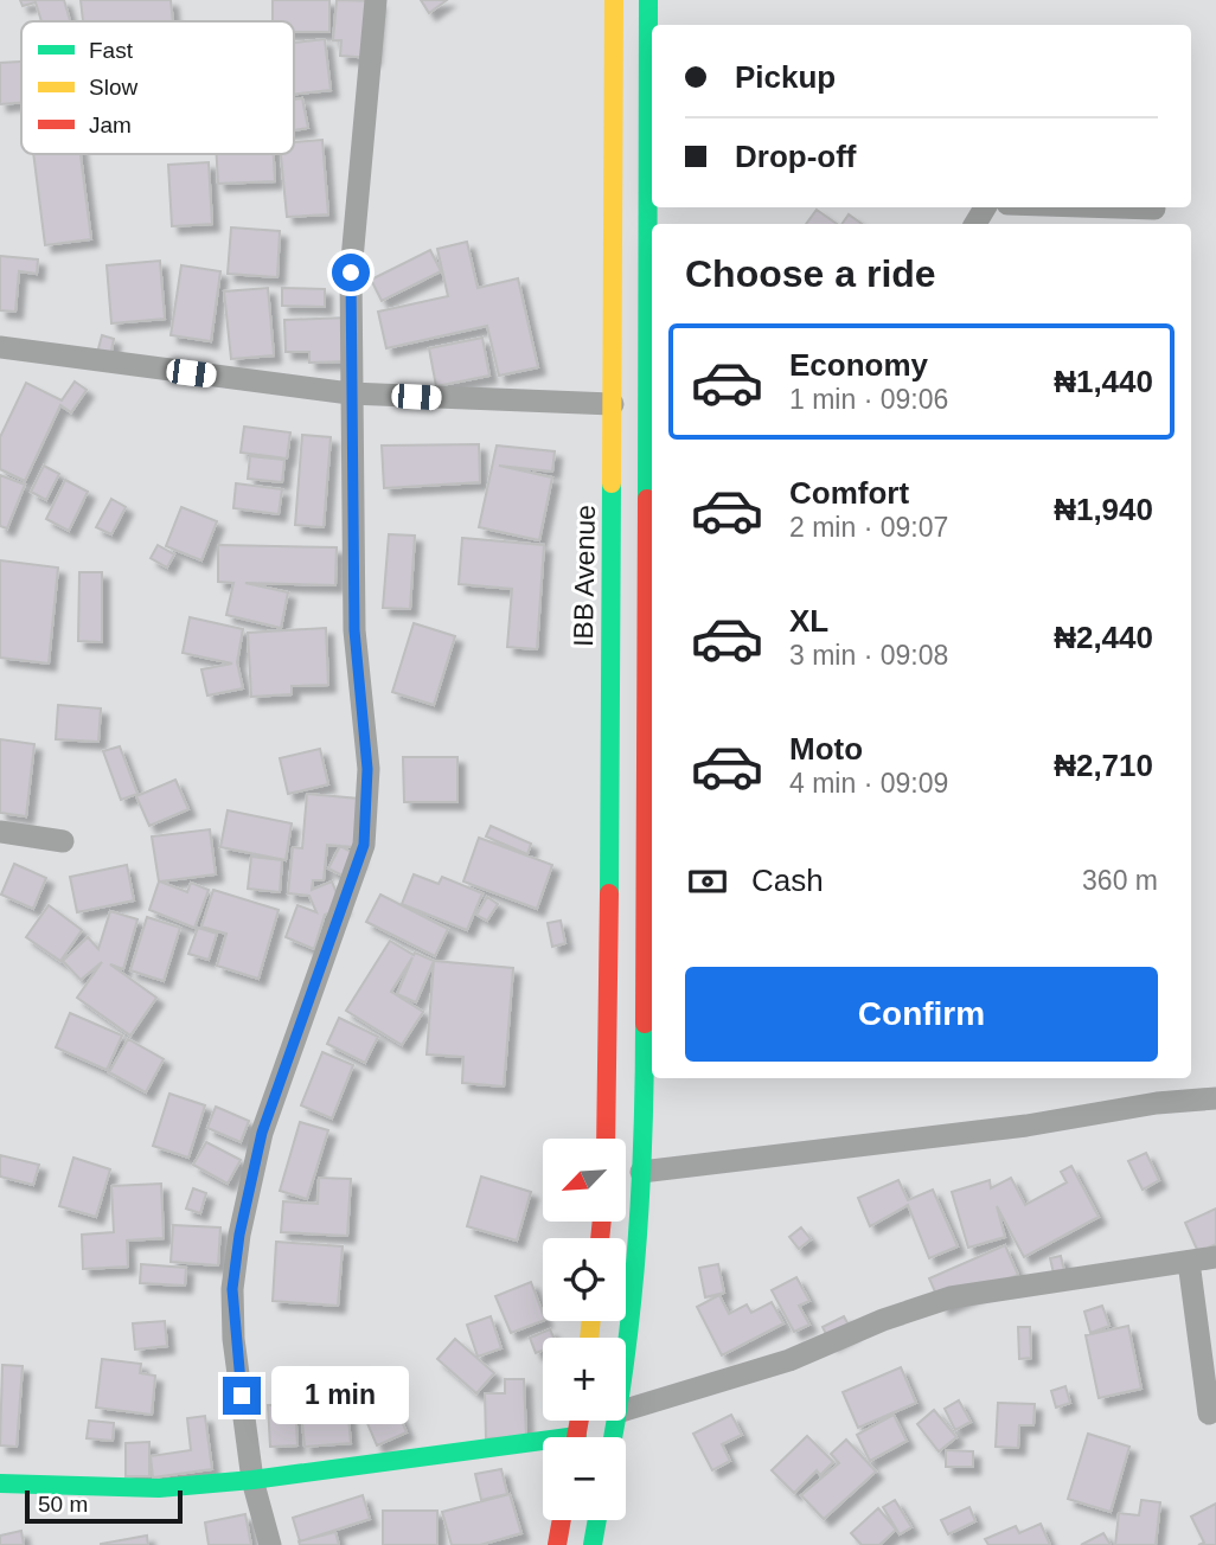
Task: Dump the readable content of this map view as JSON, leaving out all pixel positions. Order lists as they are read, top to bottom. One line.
{"streets":{"main road":["IBB Avenue"]},"legend":["Fast","Slow","Jam"],"scale_bar":"50 m","north":"bottom left","page":{"banner":["Pickup","Drop-off"],"heading":"Choose a ride","list":[{"name":"Economy","note":"1 min · 09:06","value":"₦1,440"},{"name":"Comfort","note":"2 min · 09:07","value":"₦1,940"},{"name":"XL","note":"3 min · 09:08","value":"₦2,440"},{"name":"Moto","note":"4 min · 09:09","value":"₦2,710"}],"pay":["Cash","360 m"],"buttons":"Confirm","map_buttons":["+","−"],"bubble":"1 min","scale":"50 m"}}
